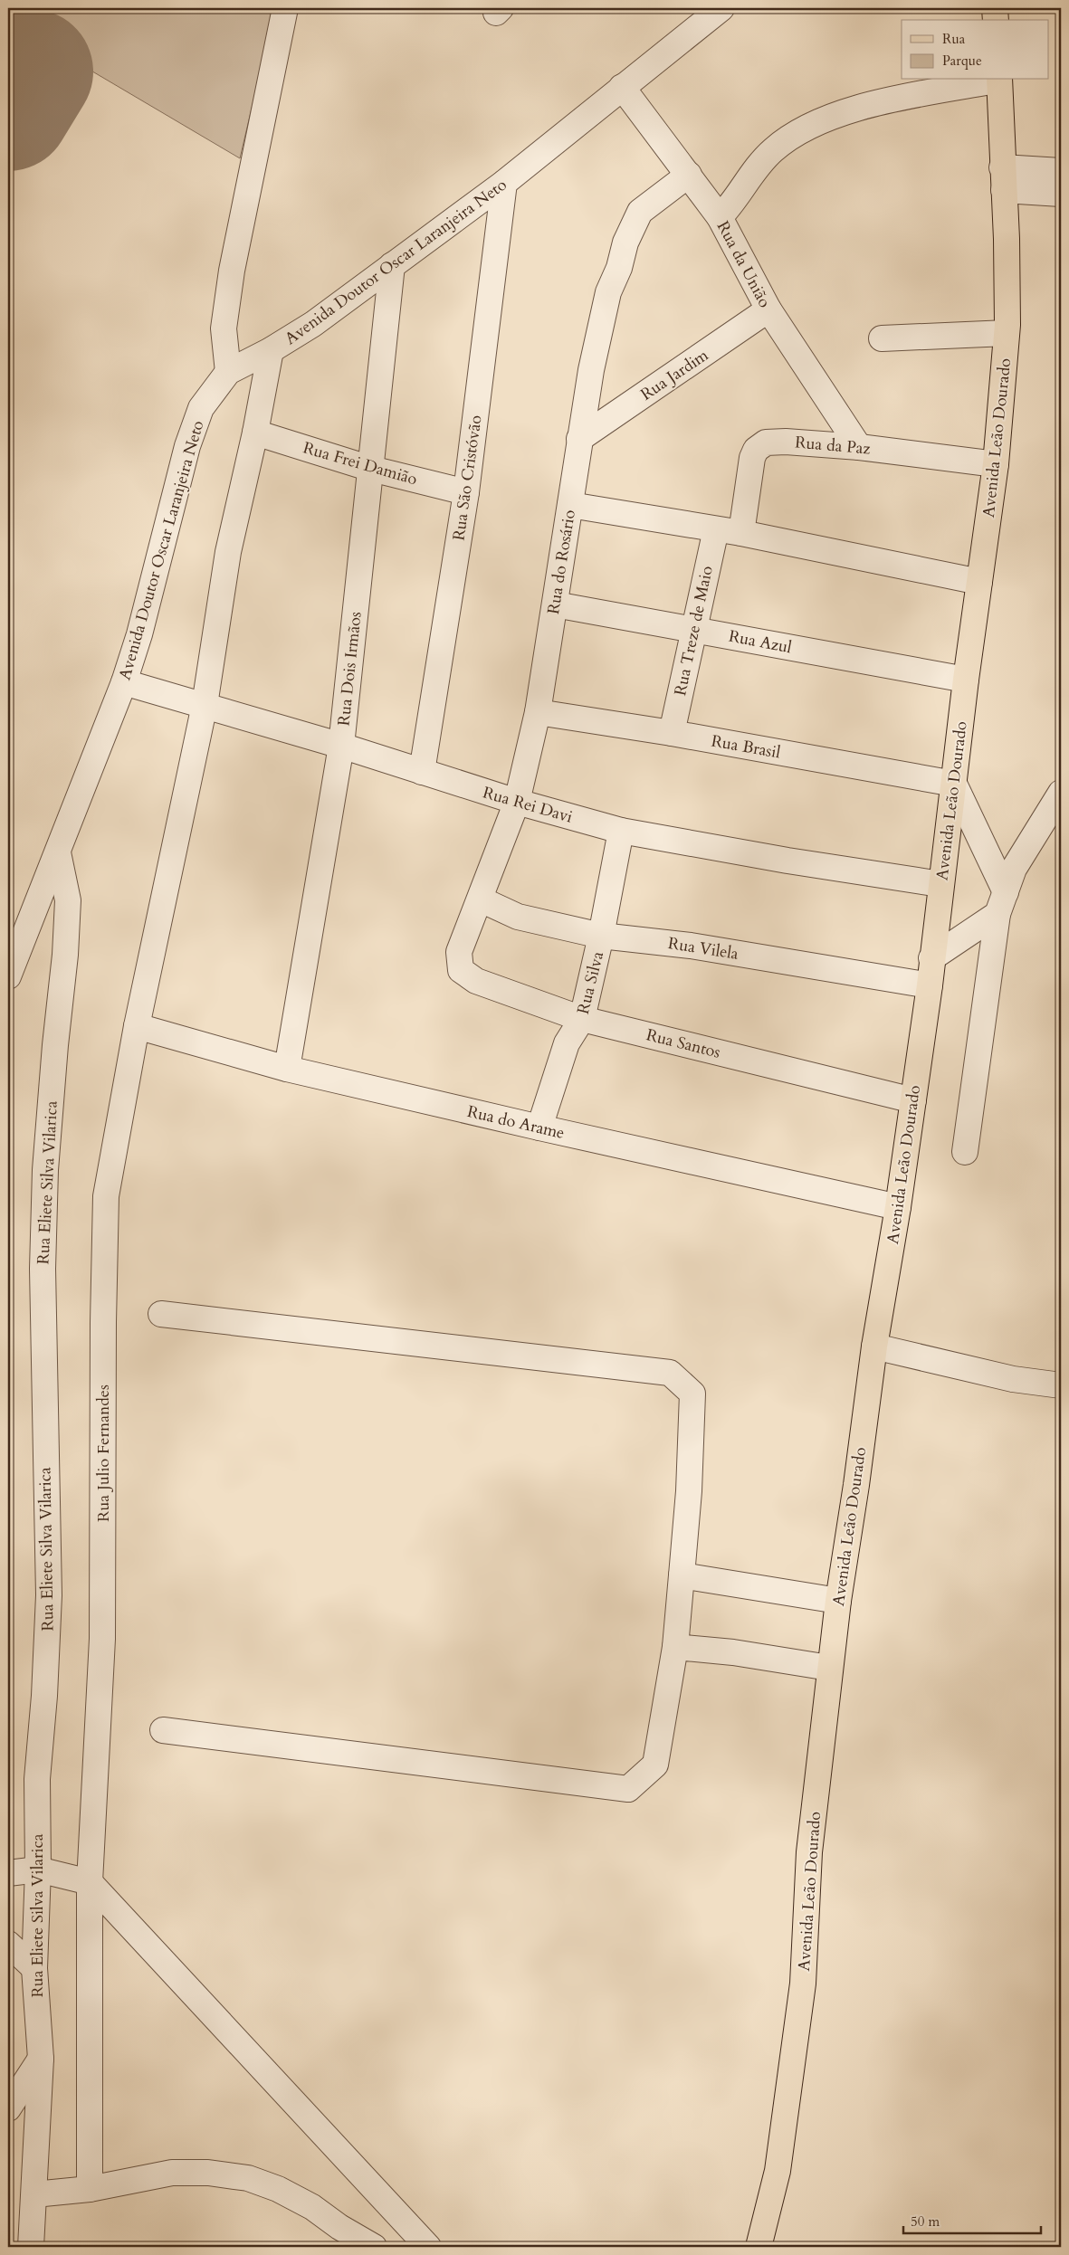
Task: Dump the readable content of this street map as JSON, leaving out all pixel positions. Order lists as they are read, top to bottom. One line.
{"streets":{"main road":["Avenida Leão Dourado"],"street":["Avenida Doutor Oscar Laranjeira Neto","Rua da União","Rua Jardim","Rua da Paz","Rua Frei Damião","Rua São Cristóvão","Rua do Rosário","Rua Treze de Maio","Rua Azul","Rua Dois Irmãos","Rua Brasil","Rua Rei Davi","Rua Vilela","Rua Silva","Rua Santos","Rua do Arame","Rua Eliete Silva Vilarica","Rua Julio Fernandes"]},"crossings":[["Avenida Doutor Oscar Laranjeira Neto","Rua da União"],["Avenida Doutor Oscar Laranjeira Neto","Rua São Cristóvão"],["Avenida Doutor Oscar Laranjeira Neto","Rua Dois Irmãos"],["Avenida Doutor Oscar Laranjeira Neto","Rua Rei Davi"],["Avenida Doutor Oscar Laranjeira Neto","Rua Eliete Silva Vilarica"],["Avenida Doutor Oscar Laranjeira Neto","Rua Julio Fernandes"],["Rua da União","Rua Jardim"],["Rua da União","Rua da Paz"],["Rua da União","Rua do Rosário"],["Rua Jardim","Rua do Rosário"],["Avenida Leão Dourado","Rua da Paz"],["Avenida Leão Dourado","Rua Azul"],["Avenida Leão Dourado","Rua Brasil"],["Avenida Leão Dourado","Rua Rei Davi"],["Avenida Leão Dourado","Rua Vilela"],["Avenida Leão Dourado","Rua Santos"],["Avenida Leão Dourado","Rua do Arame"],["Rua Frei Damião","Rua São Cristóvão"],["Rua Frei Damião","Rua Dois Irmãos"],["Rua Frei Damião","Rua Julio Fernandes"],["Rua São Cristóvão","Rua Rei Davi"],["Rua do Rosário","Rua Azul"],["Rua do Rosário","Rua Brasil"],["Rua do Rosário","Rua Rei Davi"],["Rua do Rosário","Rua Vilela"],["Rua do Rosário","Rua Santos"],["Rua Treze de Maio","Rua Azul"],["Rua Treze de Maio","Rua Brasil"],["Rua Dois Irmãos","Rua Rei Davi"],["Rua Dois Irmãos","Rua do Arame"],["Rua Rei Davi","Rua Silva"],["Rua Rei Davi","Rua Julio Fernandes"],["Rua Vilela","Rua Silva"],["Rua Silva","Rua Santos"],["Rua Silva","Rua do Arame"],["Rua do Arame","Rua Julio Fernandes"]],"legend":["Rua","Parque"],"scale_bar":"50 m"}
